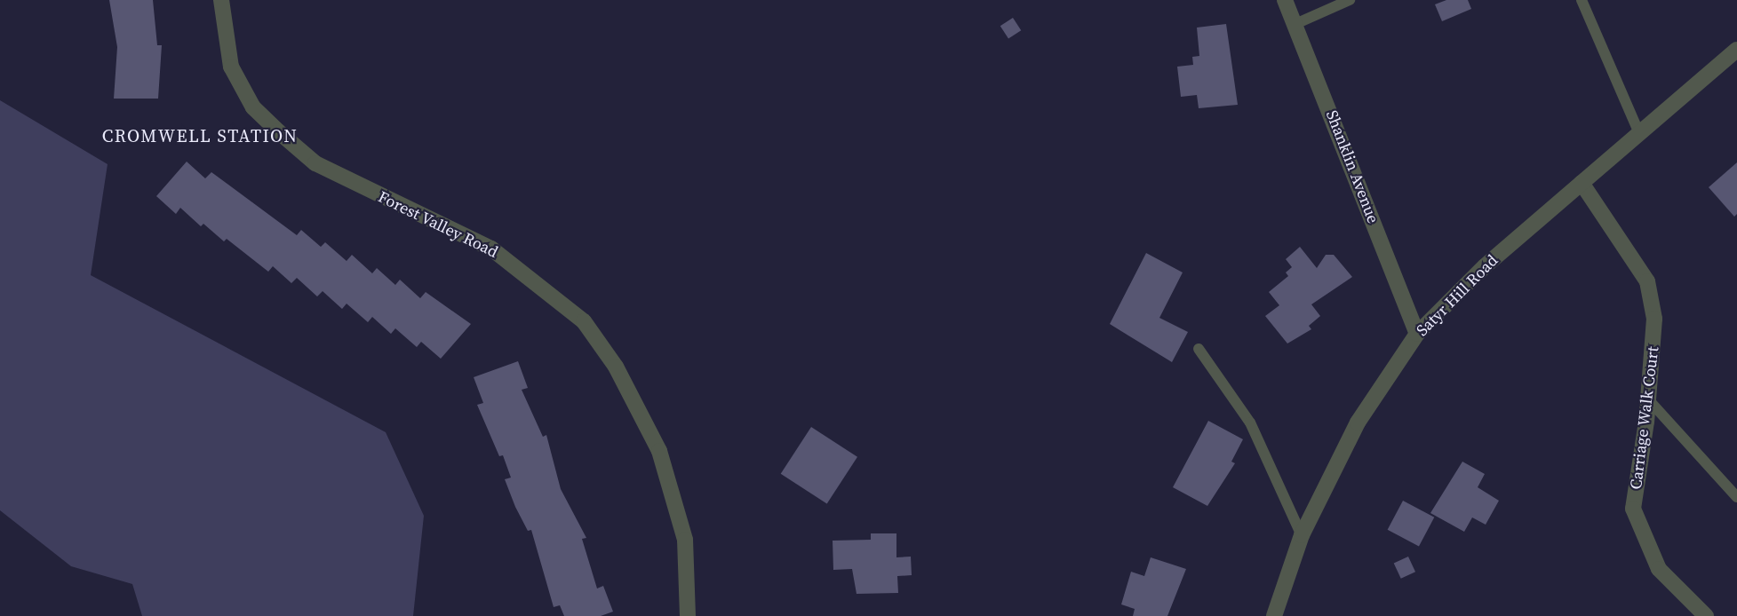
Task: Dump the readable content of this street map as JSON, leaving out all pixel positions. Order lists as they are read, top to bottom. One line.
{"streets":{"street":["Shanklin Avenue","Forest Valley Road","Satyr Hill Road","Carriage Walk Court"]},"crossings":[["Shanklin Avenue","Satyr Hill Road"],["Satyr Hill Road","Carriage Walk Court"]],"districts":["CROMWELL STATION"]}
